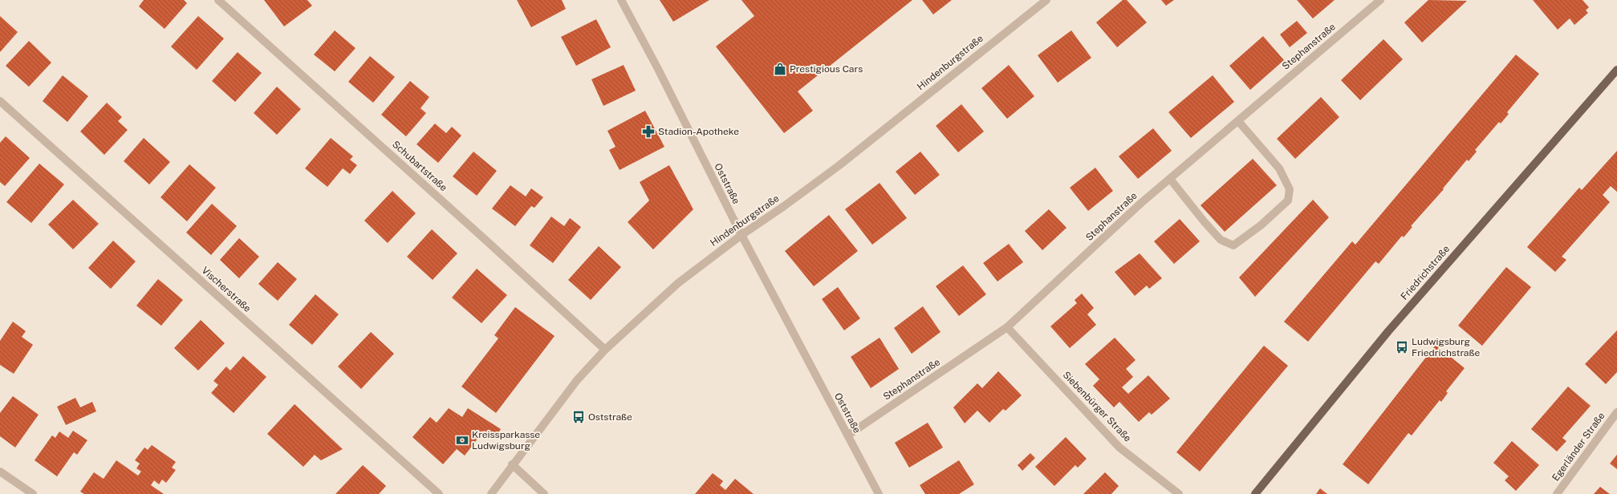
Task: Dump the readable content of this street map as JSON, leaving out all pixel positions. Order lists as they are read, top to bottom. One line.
{"streets":{"main road":["Friedrichstraße"],"street":["Stephanstraße","Hindenburgstraße","Schubartstraße","Oststraße","Vischerstraße","Siebenbürger Straße","Egerländer Straße"]},"crossings":[["Stephanstraße","Oststraße"],["Stephanstraße","Siebenbürger Straße"],["Hindenburgstraße","Schubartstraße"],["Hindenburgstraße","Oststraße"]],"places":{"shop":["Prestigious Cars"],"pharmacy":["Stadion-Apotheke"],"bus stop":["Ludwigsburg Friedrichstraße","Oststraße"],"bank":["Kreissparkasse Ludwigsburg"]}}
